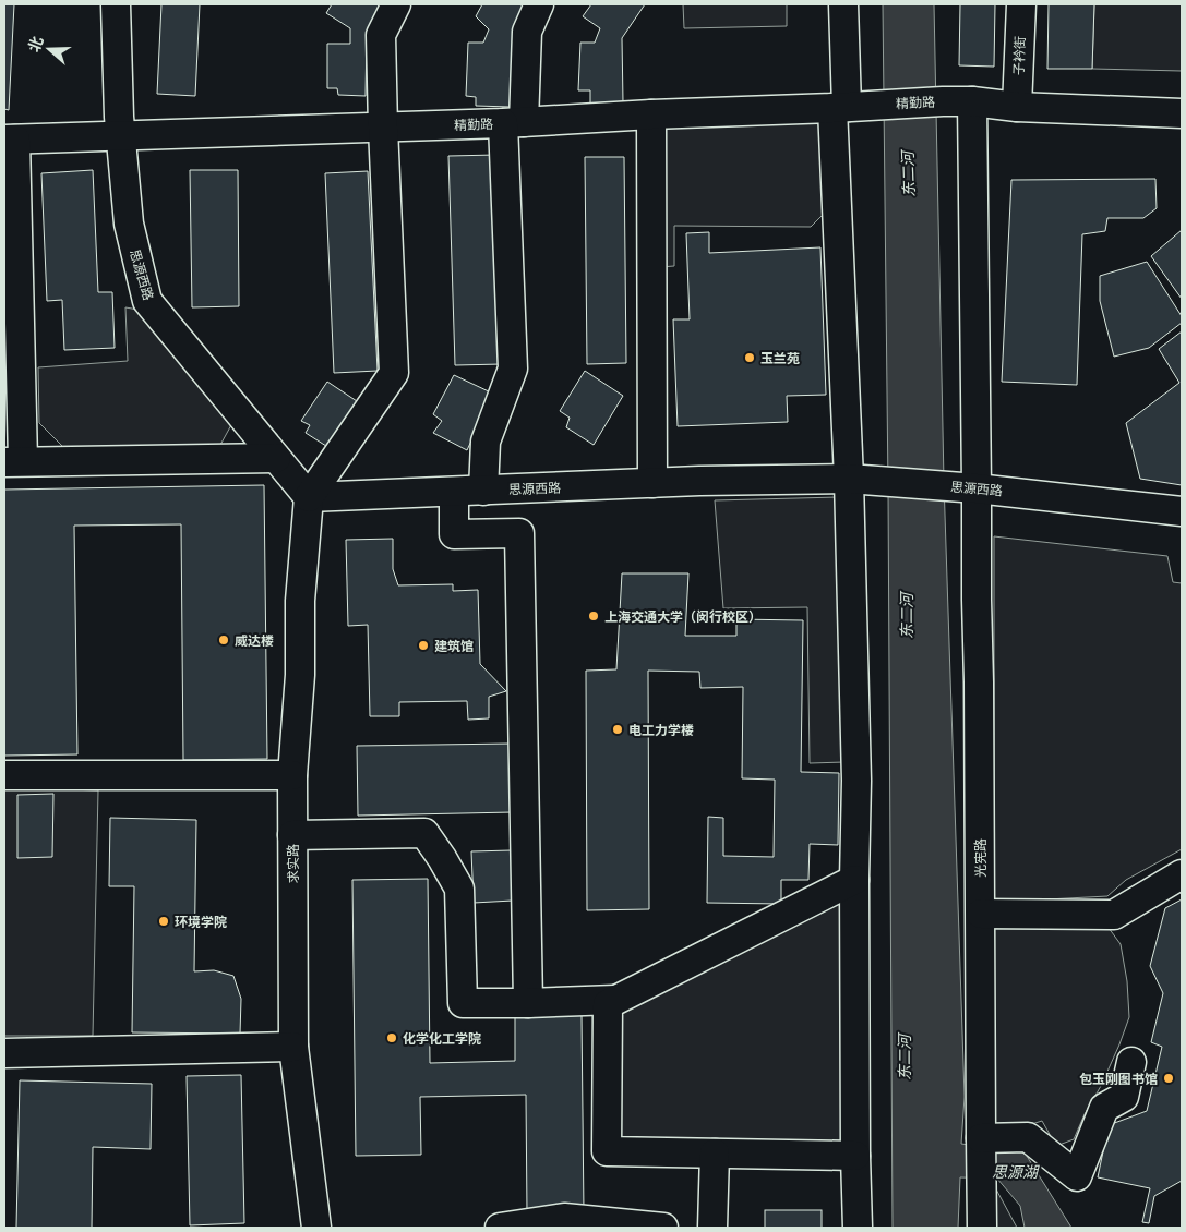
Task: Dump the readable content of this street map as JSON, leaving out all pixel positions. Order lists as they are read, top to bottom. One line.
{"streets":{"street":["子衿街","精勤路","思源西路","光宪路","求实路"]},"crossings":[["子衿街","精勤路"],["精勤路","思源西路"],["精勤路","光宪路"],["思源西路","光宪路"],["思源西路","求实路"]],"water":["东二河","思源湖"],"places":["玉兰苑","上海交通大学（闵行校区）","威达楼","建筑馆","电工力学楼","环境学院","化学化工学院","包玉刚图书馆"],"north":"left"}
